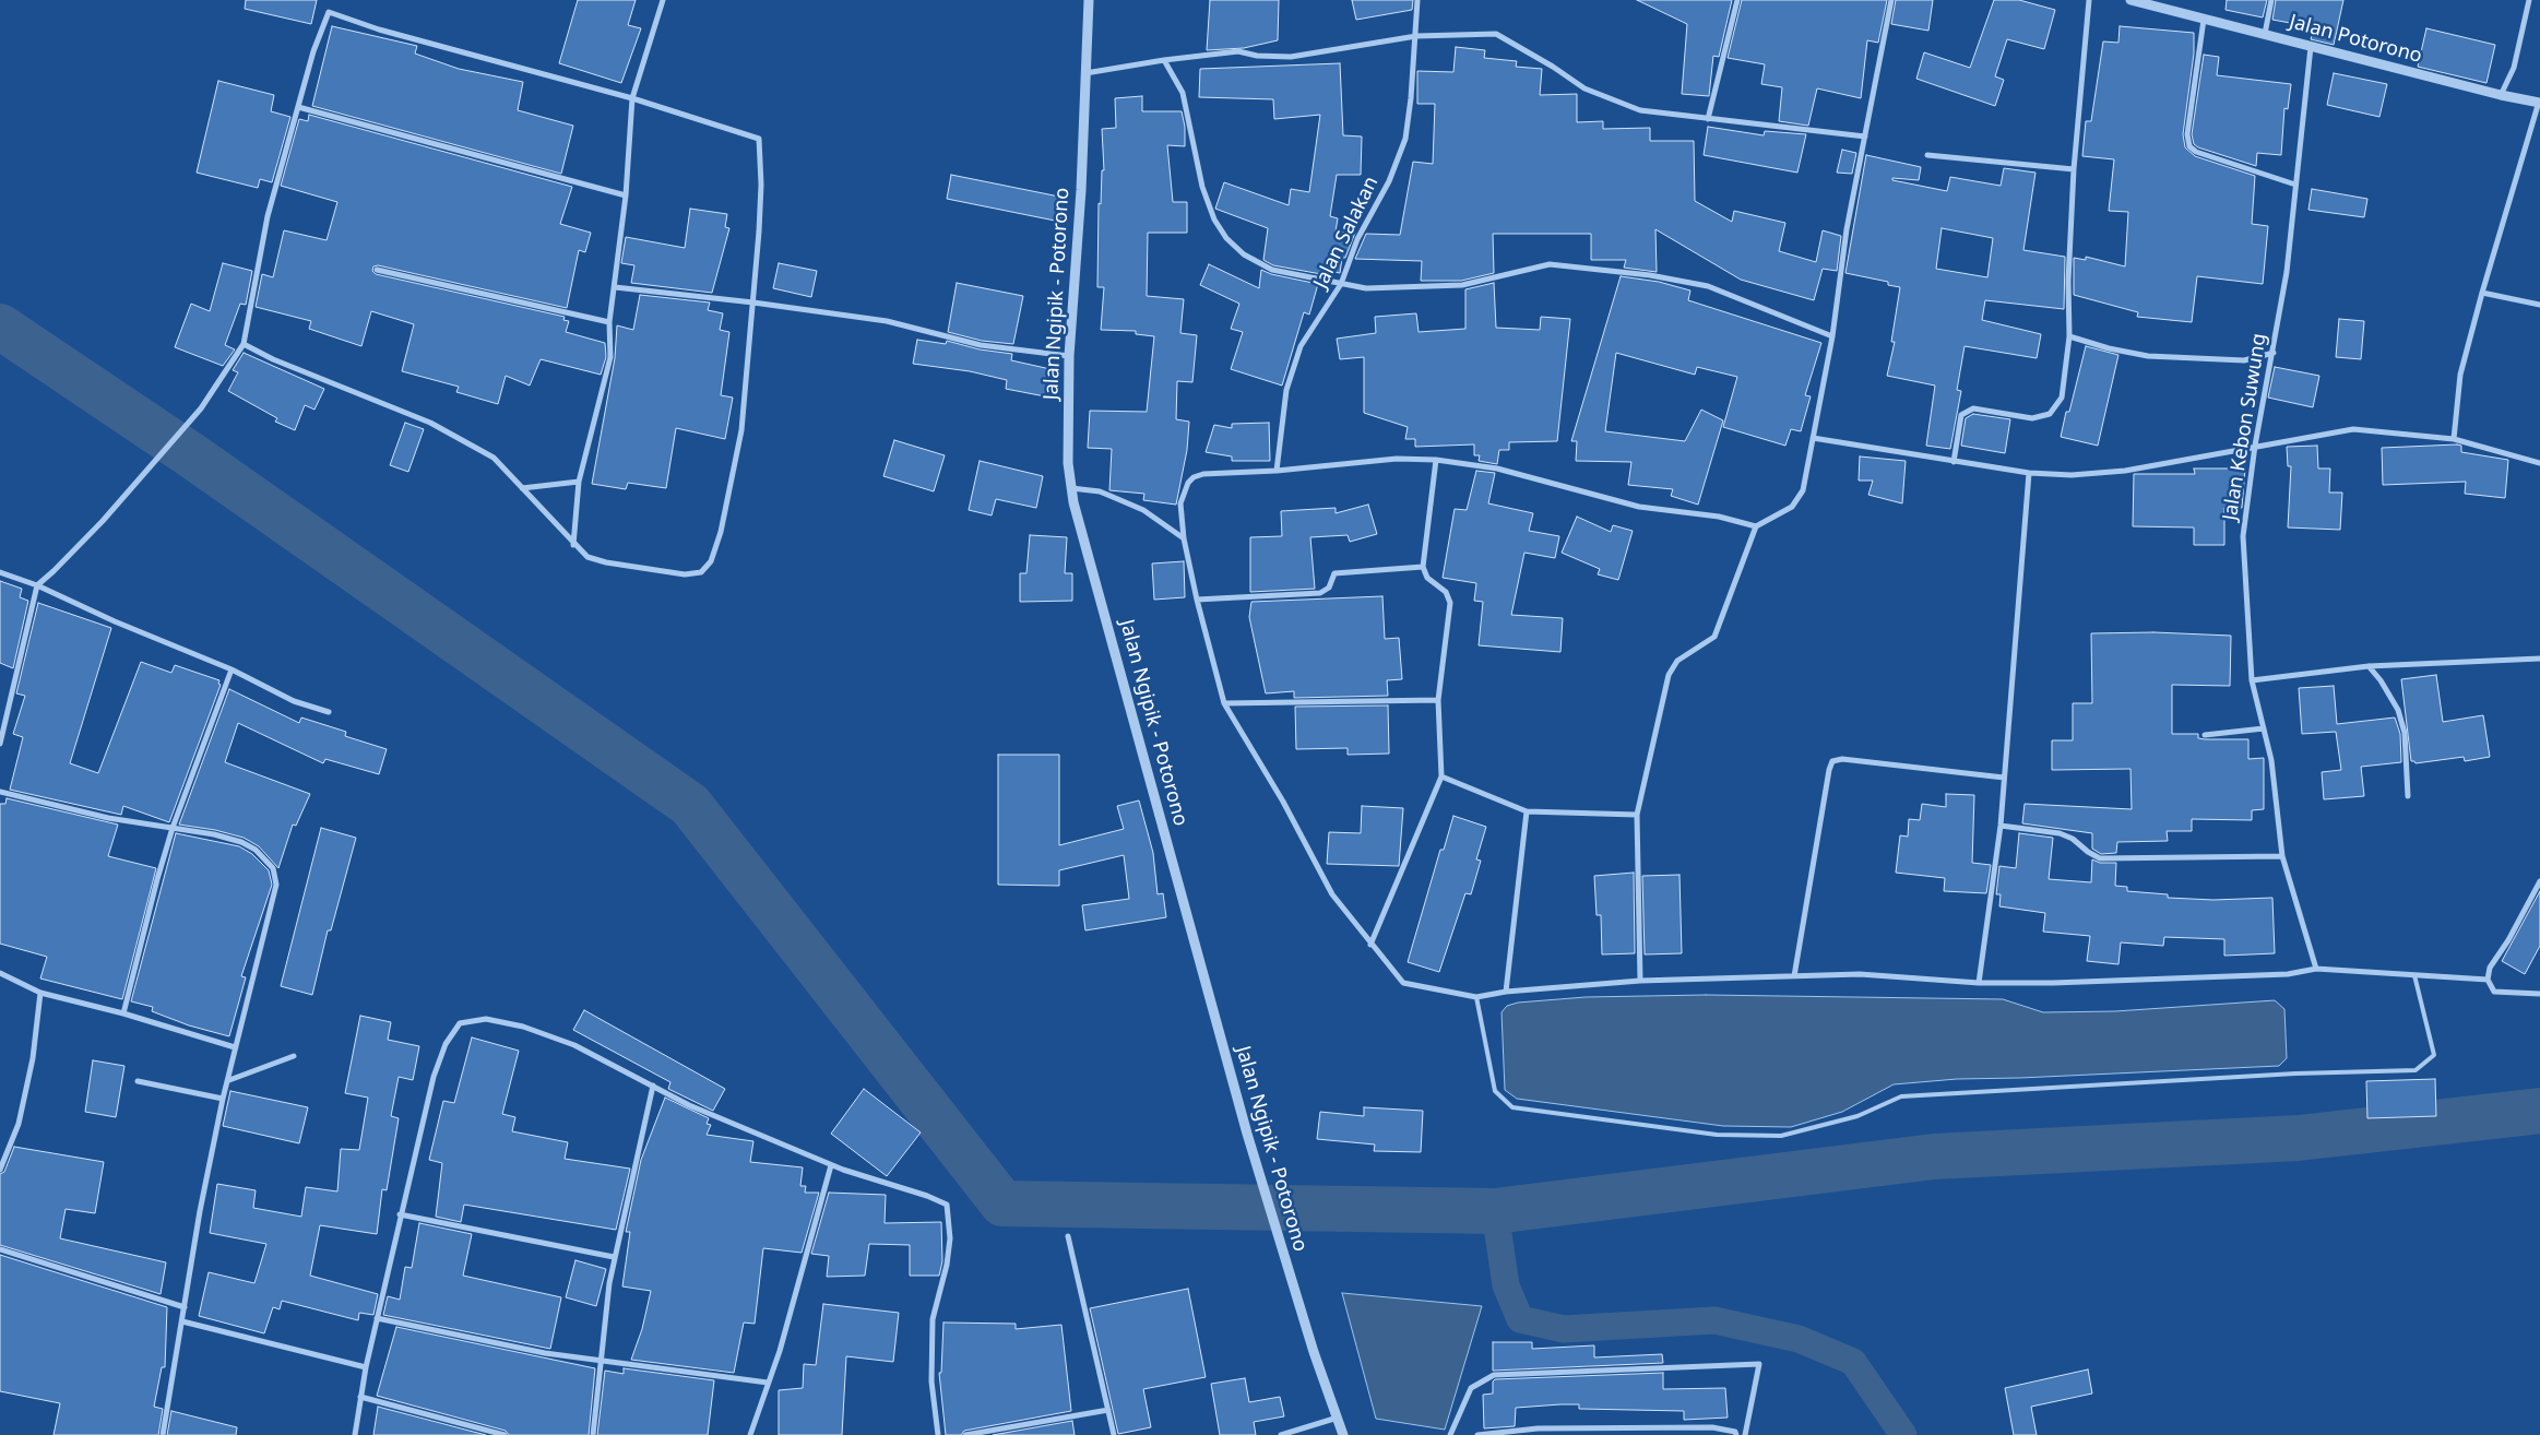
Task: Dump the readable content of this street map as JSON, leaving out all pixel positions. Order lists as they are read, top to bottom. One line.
{"streets":{"street":["Jalan Potorono","Jalan Salakan","Jalan Ngipik - Potorono","Jalan Kebon Suwung"]},"crossings":[["Jalan Potorono","Jalan Kebon Suwung"]]}
